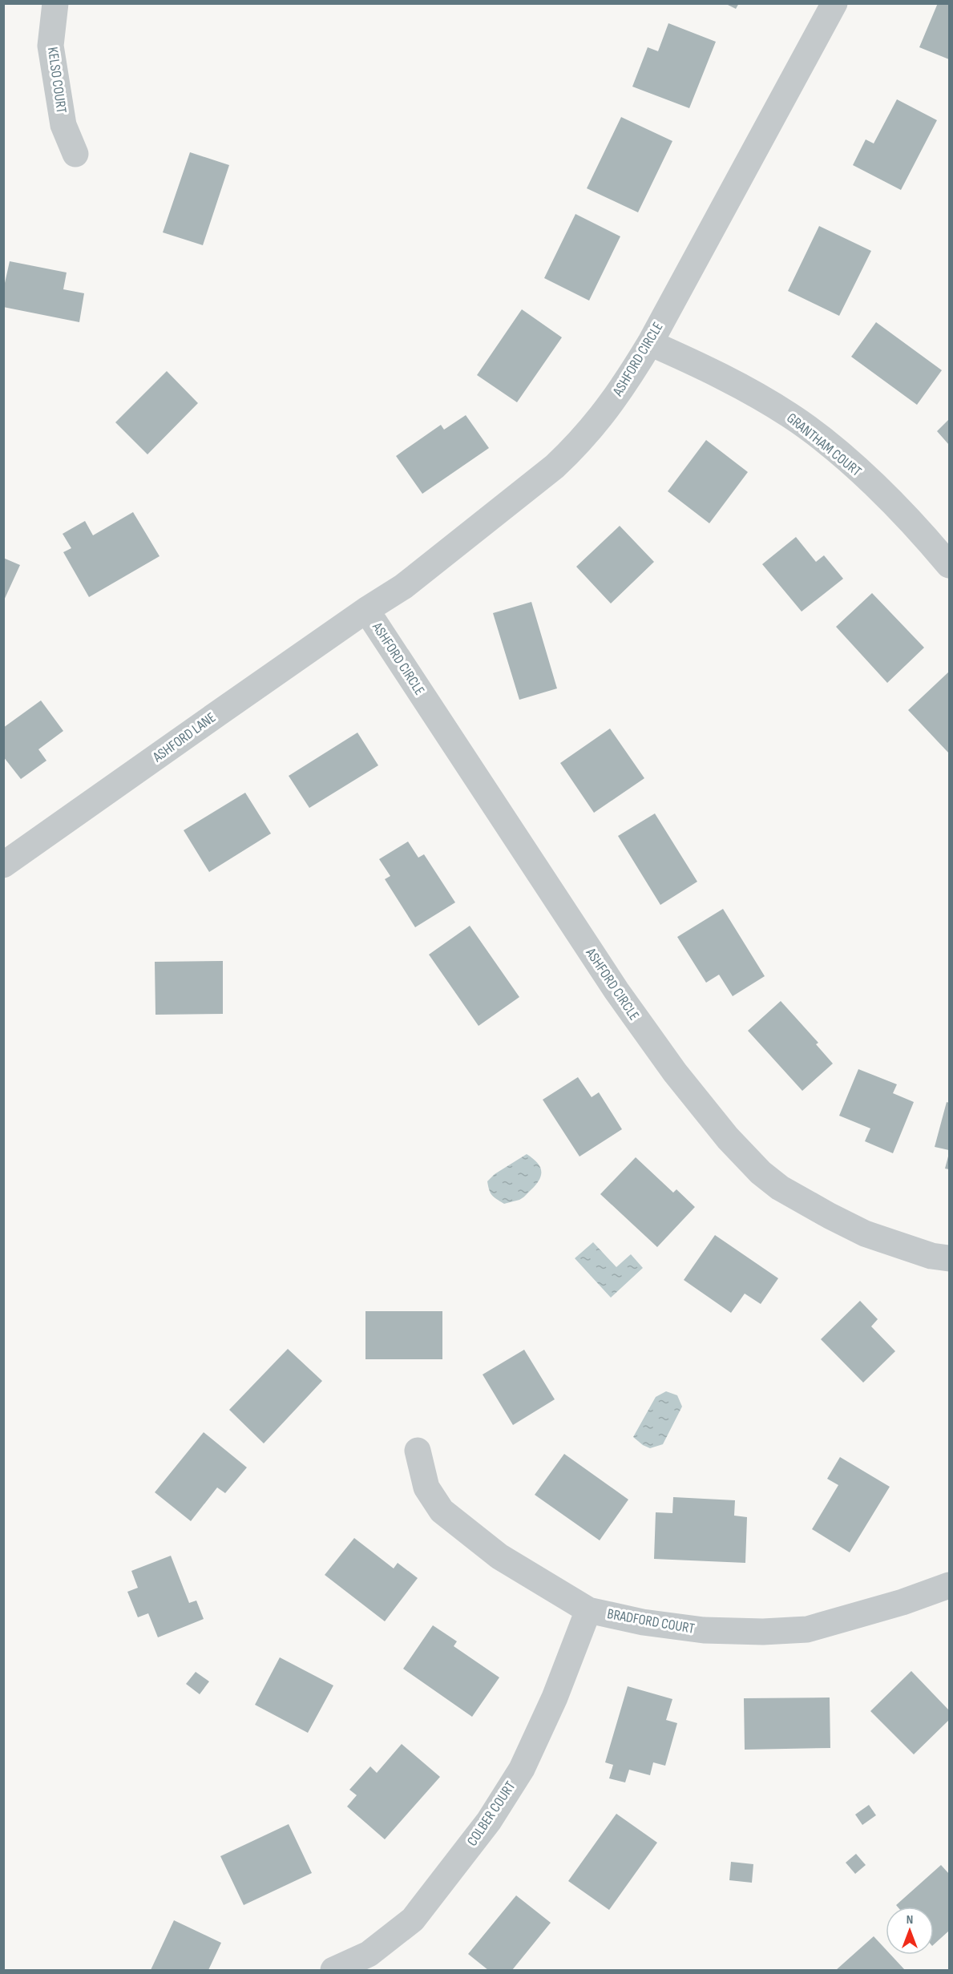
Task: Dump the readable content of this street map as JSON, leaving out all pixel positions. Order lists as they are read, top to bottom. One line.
{"streets":{"street":["KELSO COURT","ASHFORD CIRCLE","GRANTHAM COURT","ASHFORD LANE","BRADFORD COURT","COLBER COURT"]},"crossings":[["ASHFORD CIRCLE","GRANTHAM COURT"],["ASHFORD CIRCLE","ASHFORD LANE"],["BRADFORD COURT","COLBER COURT"]],"north":"top"}
